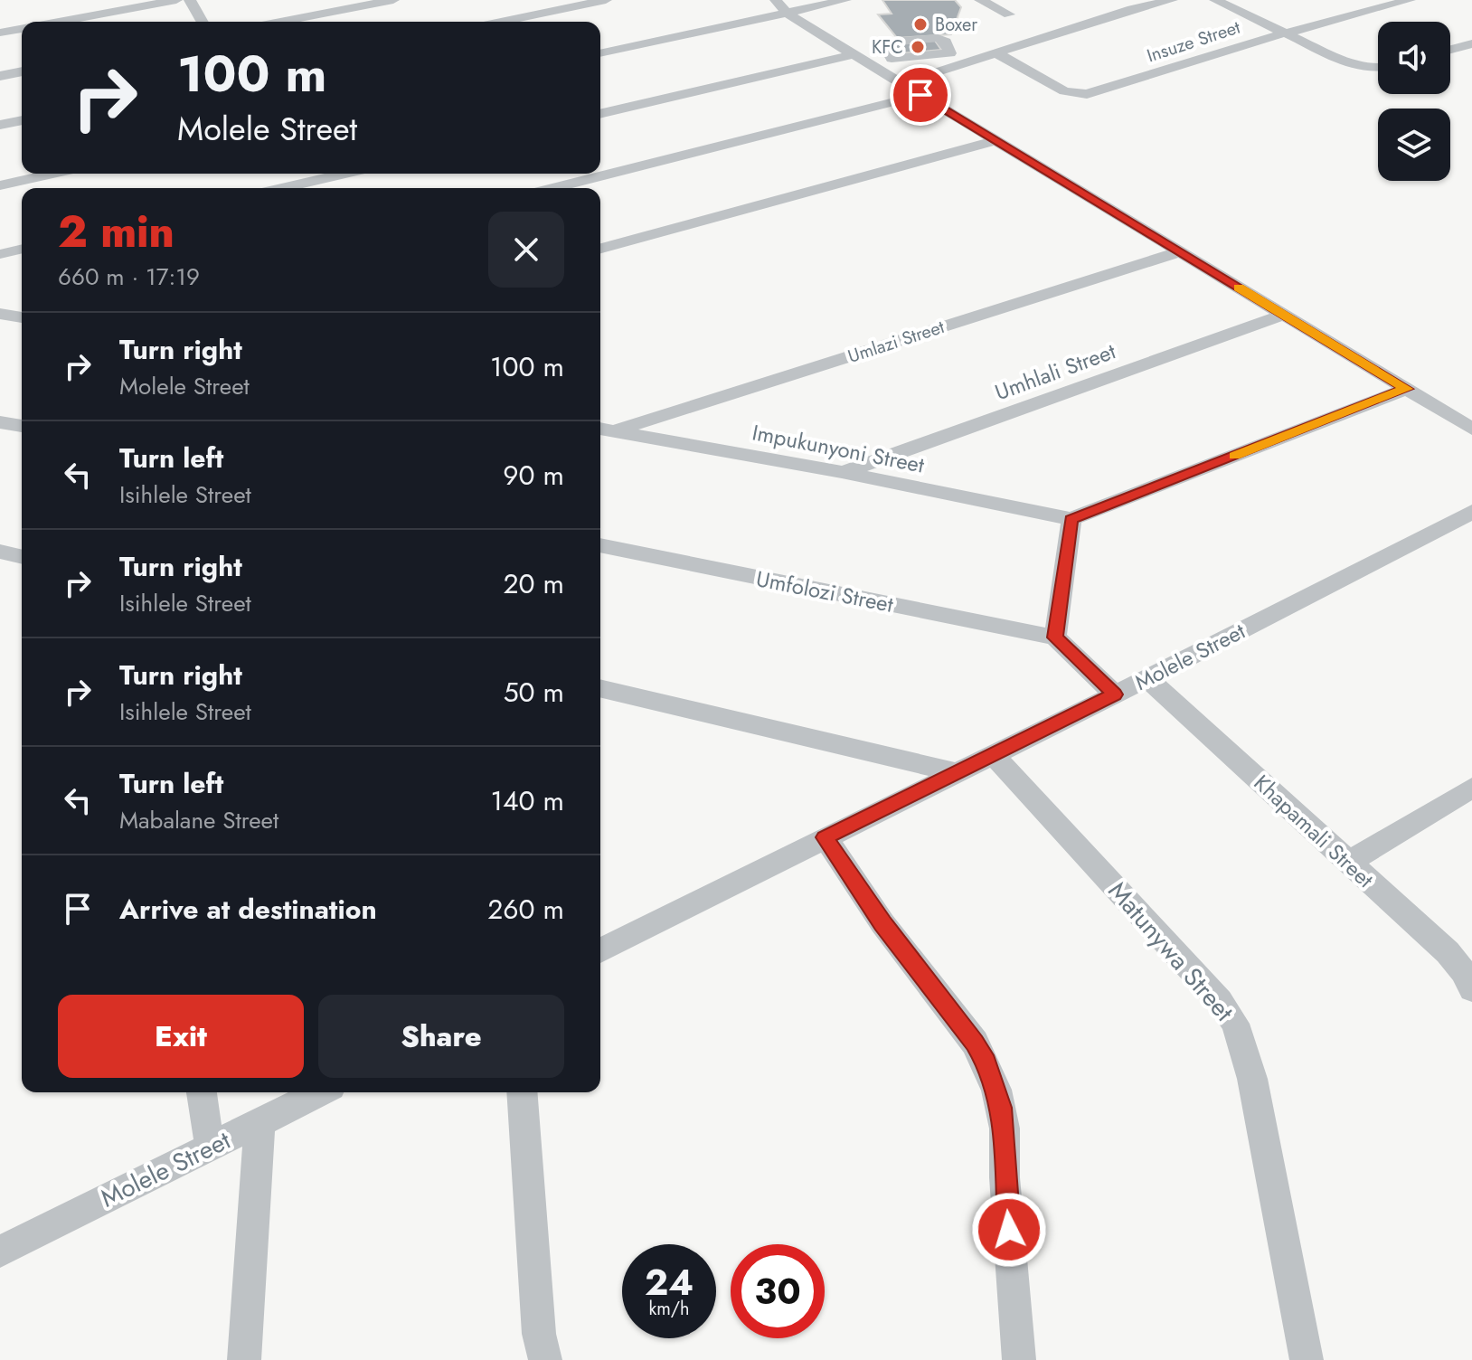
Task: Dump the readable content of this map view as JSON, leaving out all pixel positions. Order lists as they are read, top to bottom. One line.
{"streets":{"street":["Insuze Street","Umlazi Street","Umhlali Street","Impukunyoni Street","Umfolozi Street","Molele Street","Khapamali Street","Matunywa Street"]},"crossings":[["Umlazi Street","Impukunyoni Street"],["Umhlali Street","Impukunyoni Street"],["Molele Street","Khapamali Street"],["Molele Street","Matunywa Street"]],"places":["Boxer","KFC"],"page":{"turn":["100 m","Molele Street"],"heading":["2 min","660 m · 17:19"],"list":[{"name":"Turn right","note":"Molele Street","value":"100 m"},{"name":"Turn left","note":"Isihlele Street","value":"90 m"},{"name":"Turn right","note":"Isihlele Street","value":"20 m"},{"name":"Turn right","note":"Isihlele Street","value":"50 m"},{"name":"Turn left","note":"Mabalane Street","value":"140 m"},{"name":"Arrive at destination","value":"260 m"}],"buttons":["Exit","Share"],"speed":"24 km/h","limit":"30"}}
